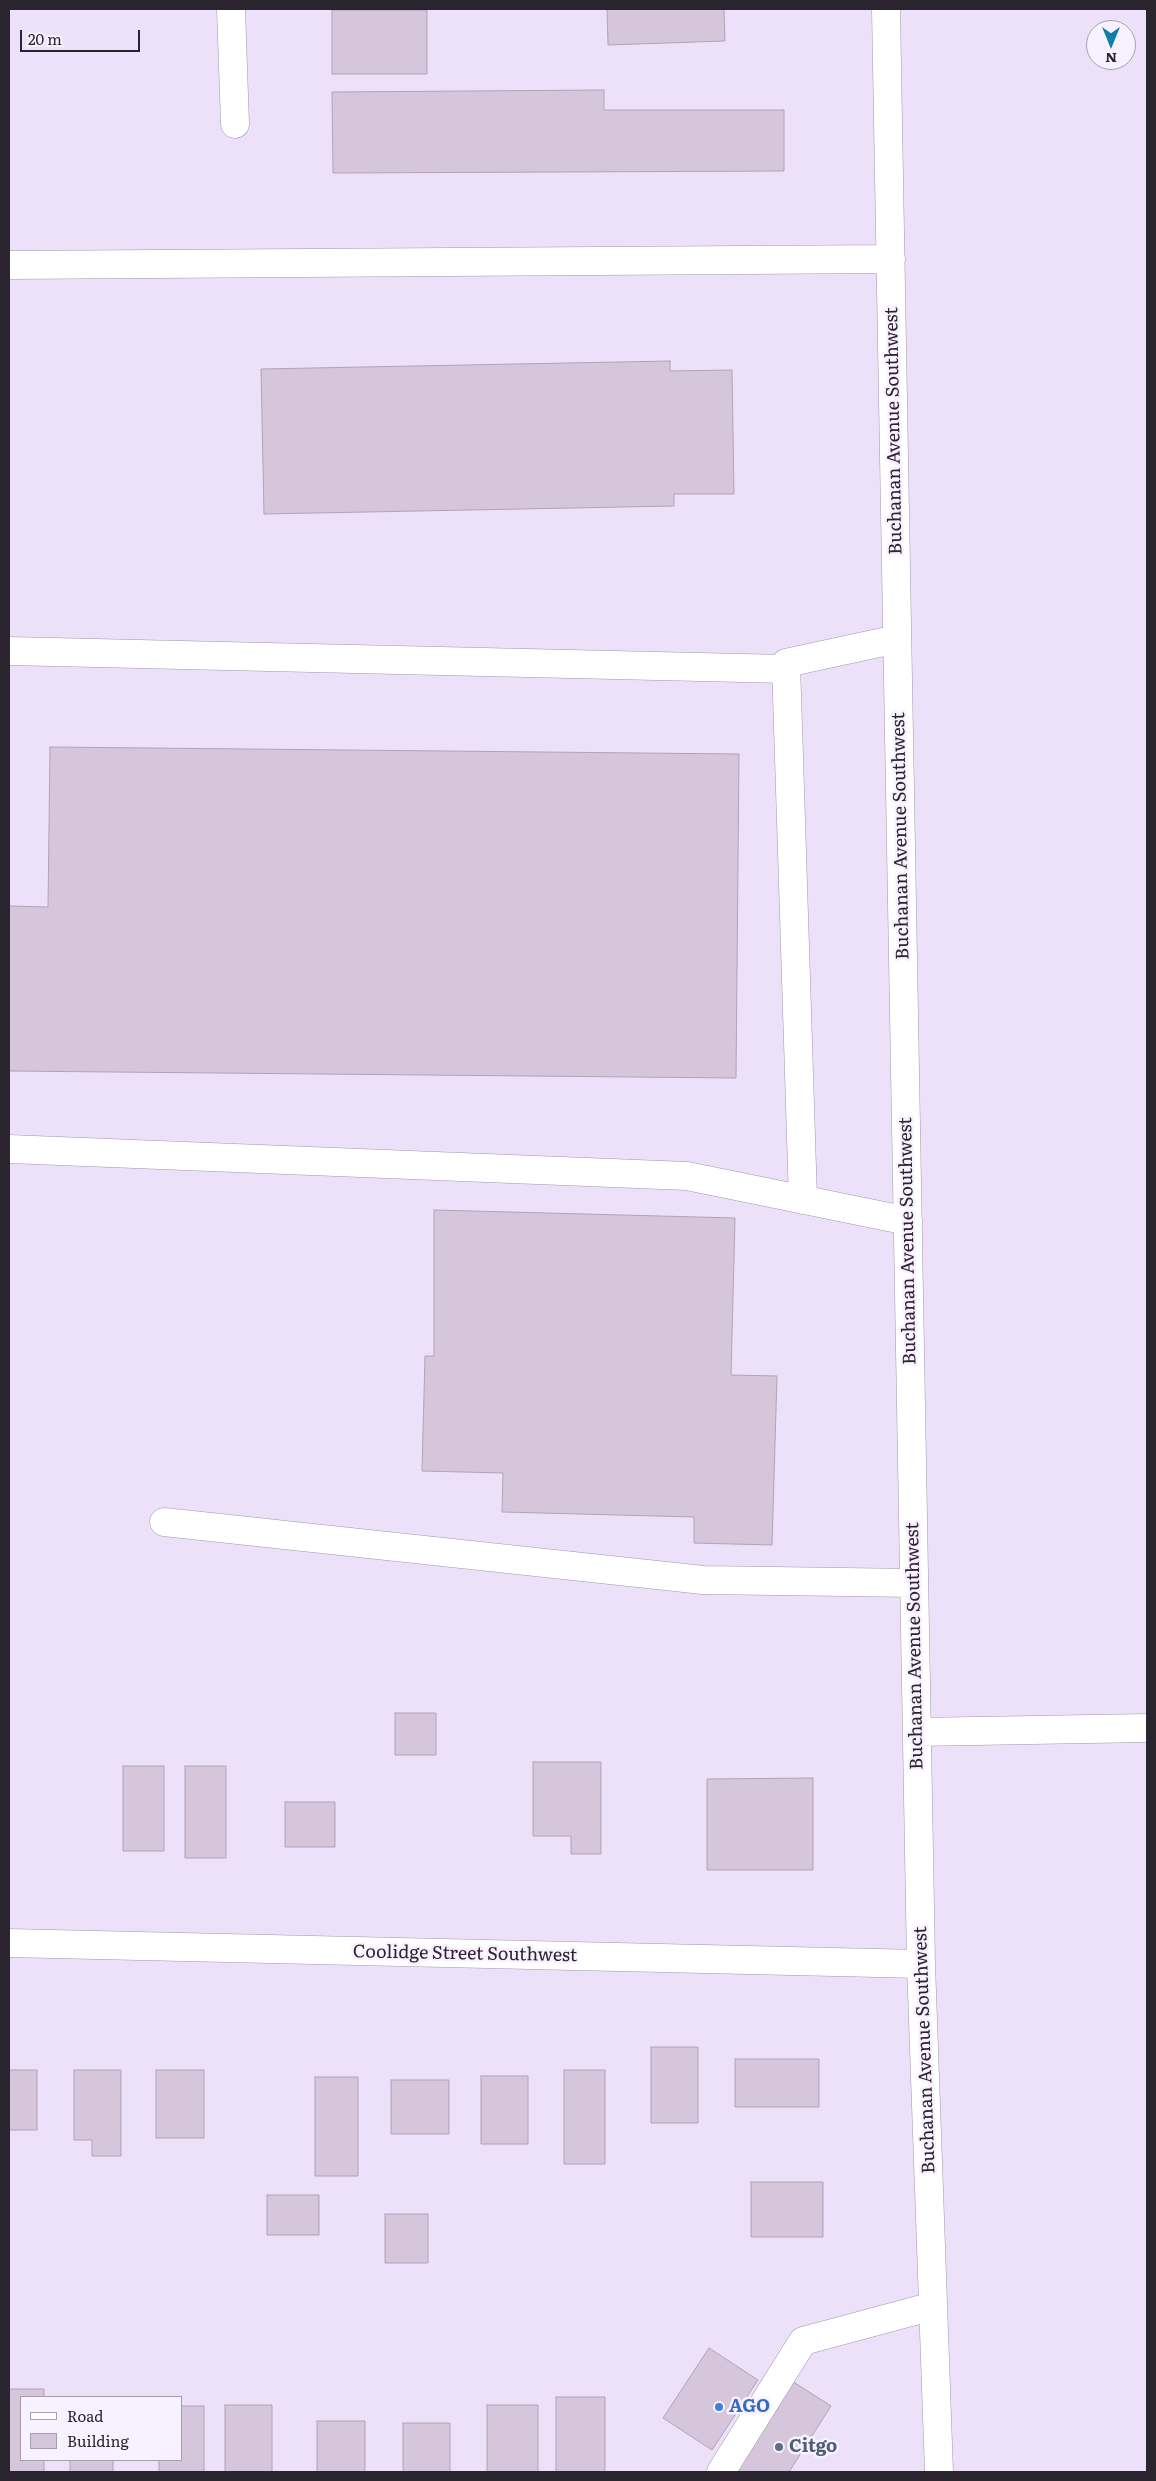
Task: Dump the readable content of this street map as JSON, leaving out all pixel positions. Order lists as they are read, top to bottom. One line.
{"streets":{"street":["Buchanan Avenue Southwest","Coolidge Street Southwest"]},"crossings":[["Buchanan Avenue Southwest","Coolidge Street Southwest"]],"places":["AGO","Citgo"],"legend":["Road","Building"],"scale_bar":"20 m","north":"bottom"}
